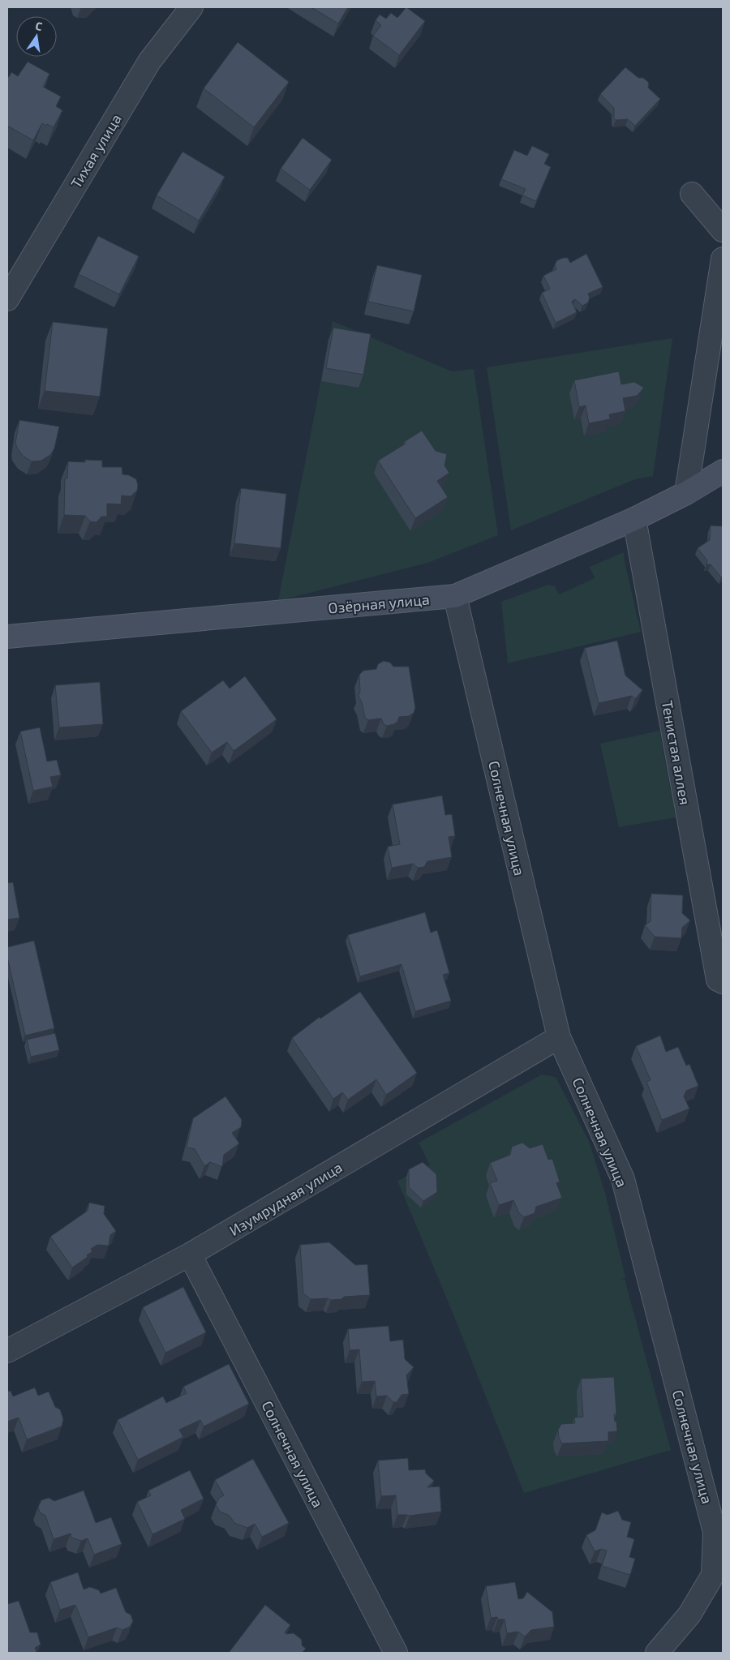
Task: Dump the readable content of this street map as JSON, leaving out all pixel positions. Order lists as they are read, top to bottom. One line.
{"streets":{"street":["Тихая улица","Озёрная улица","Тенистая аллея","Солнечная улица","Изумрудная улица"]},"crossings":[["Озёрная улица","Тенистая аллея"],["Озёрная улица","Солнечная улица"],["Солнечная улица","Изумрудная улица"]],"north":"top"}
